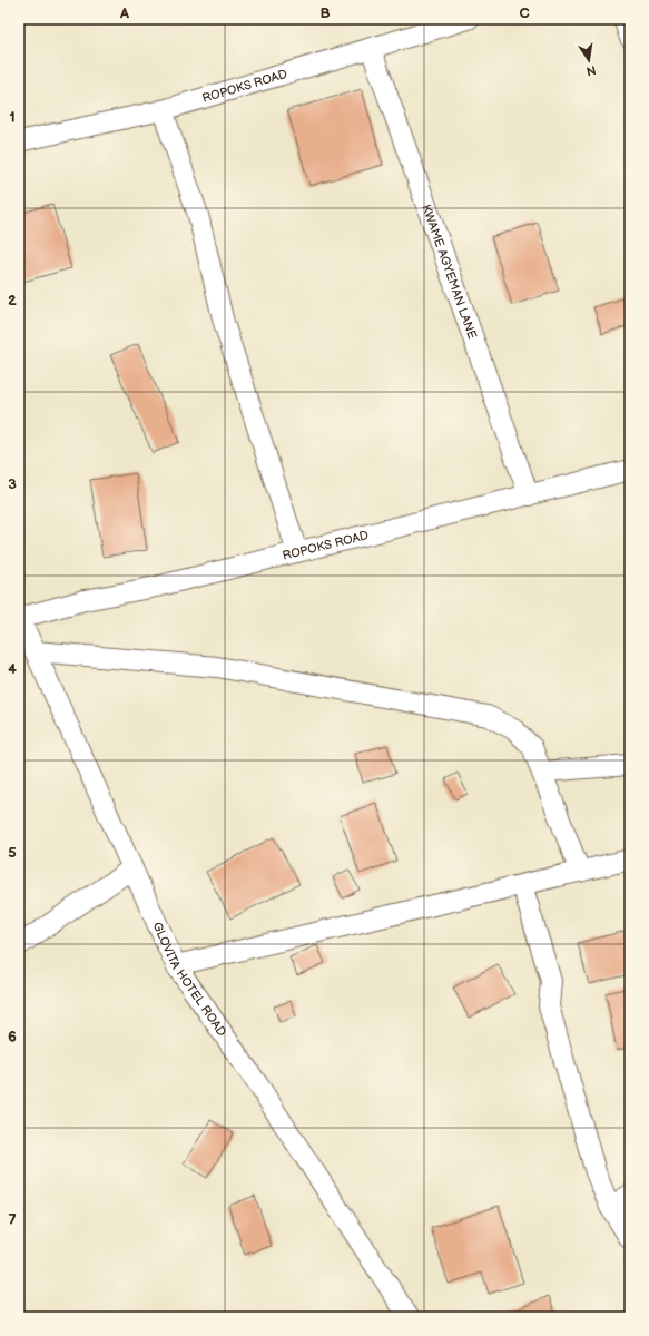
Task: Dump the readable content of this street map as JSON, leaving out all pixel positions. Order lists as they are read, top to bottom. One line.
{"streets":{"street":["ROPOKS ROAD","KWAME AGYEMAN LANE","GLOVITA HOTEL ROAD"]},"crossings":[["ROPOKS ROAD","KWAME AGYEMAN LANE"],["ROPOKS ROAD","GLOVITA HOTEL ROAD"]],"north":"bottom","grid":{"columns":["A","B","C"],"rows":["1","2","3","4","5","6","7"]}}
